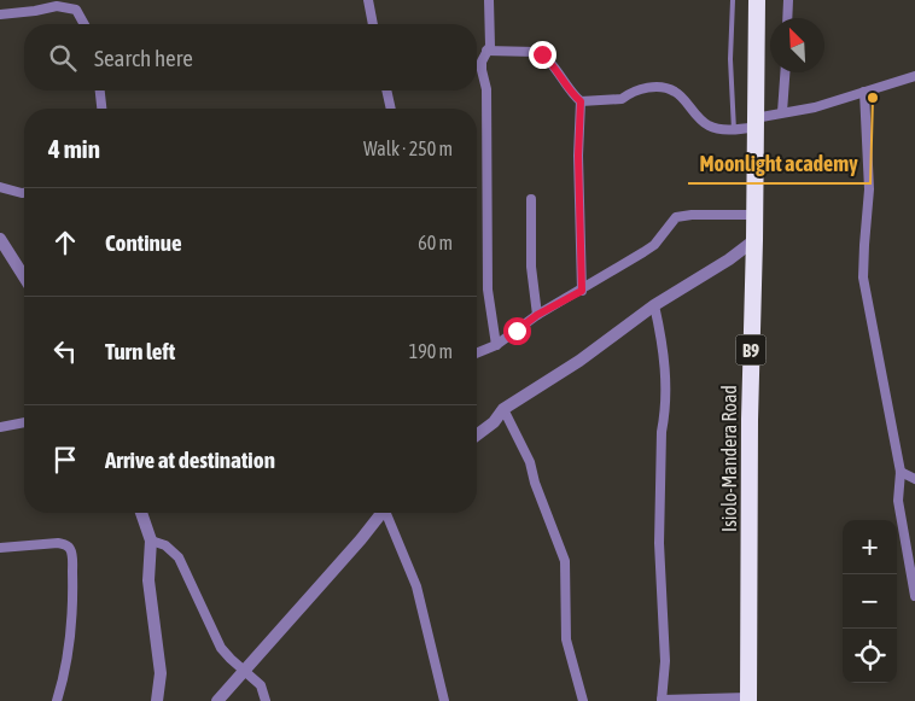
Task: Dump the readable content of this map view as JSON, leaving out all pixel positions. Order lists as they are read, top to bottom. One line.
{"streets":{"highway":["B9","Isiolo-Mandera Road"]},"places":["Moonlight academy"],"north":"top left","page":{"search":"Search here","heading":["4 min","Walk · 250 m"],"list":[["Continue","60 m"],["Turn left","190 m"],"Arrive at destination"],"map_buttons":["+","−"]}}
